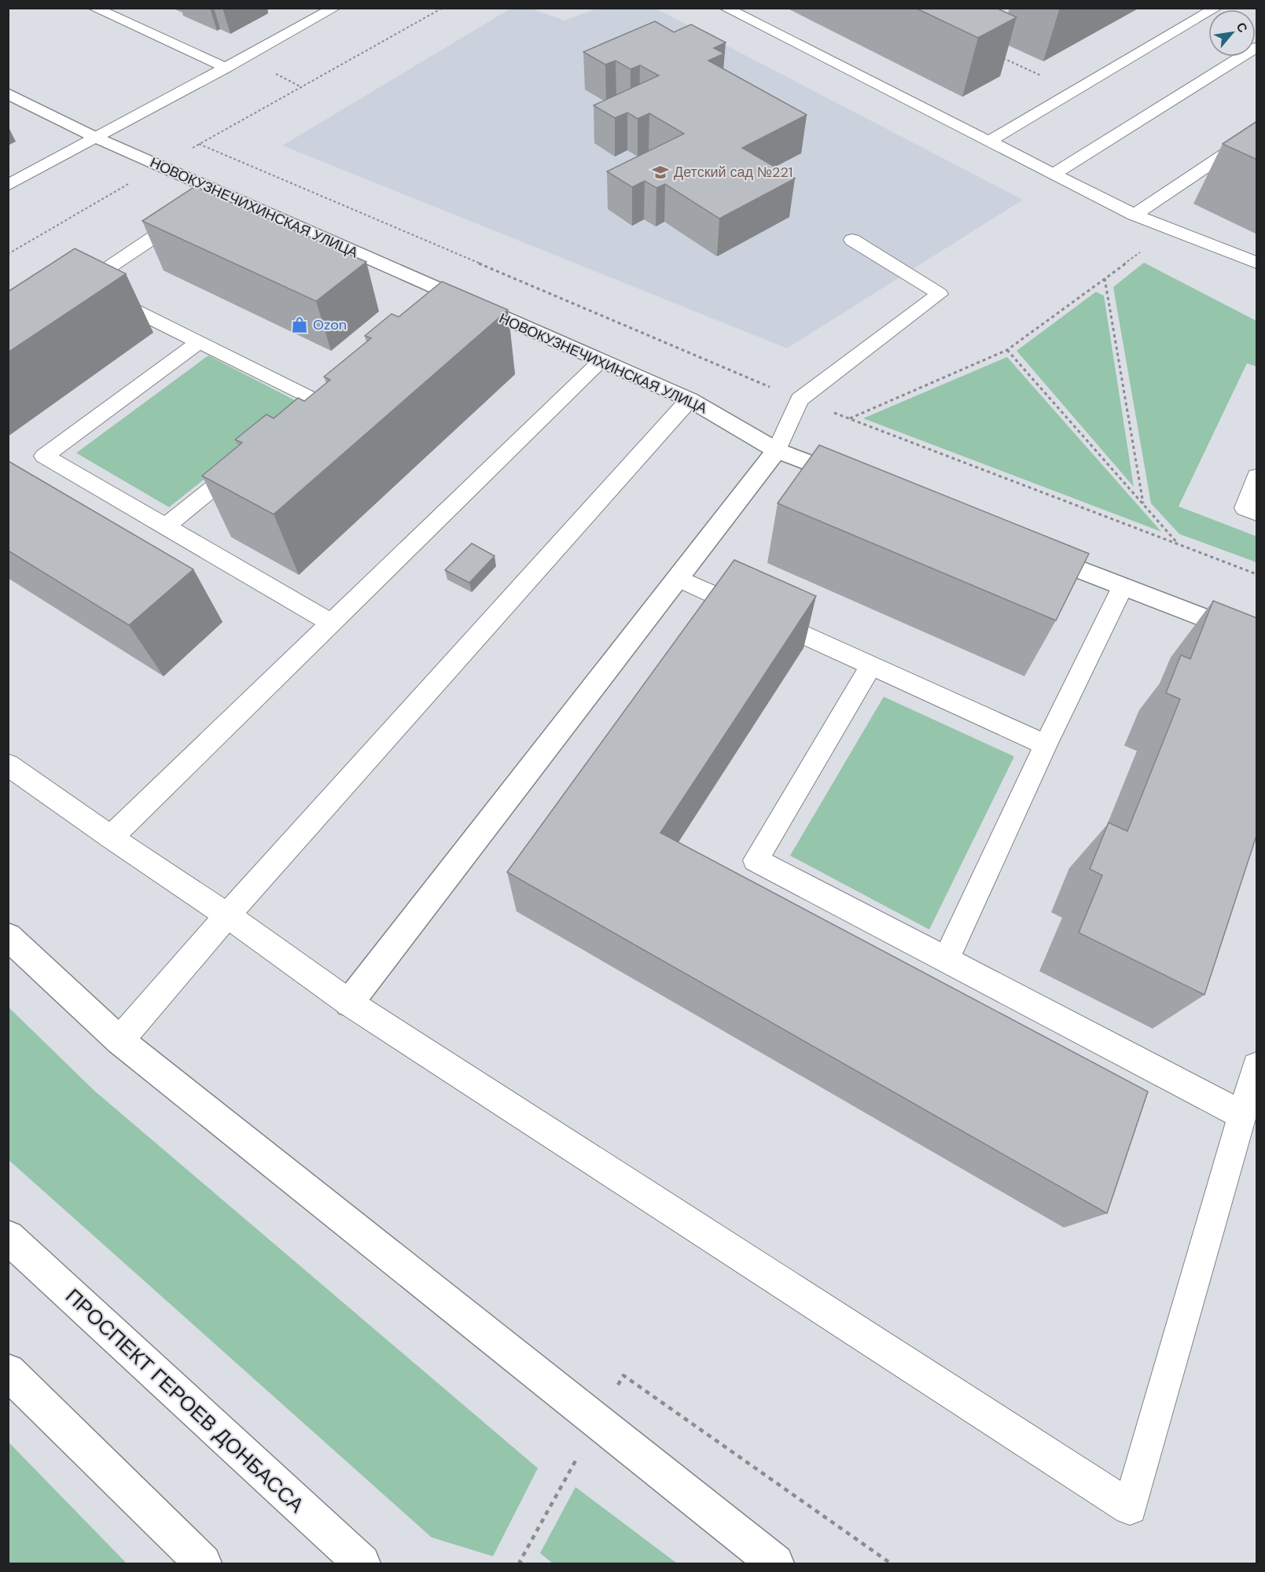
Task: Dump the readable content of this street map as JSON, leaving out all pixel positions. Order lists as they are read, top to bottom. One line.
{"streets":{"street":["НОВОКУЗНЕЧИХИНСКАЯ УЛИЦА","ПРОСПЕКТ ГЕРОЕВ ДОНБАССА"]},"places":{"school or university":["Детский сад №221"],"shop":["Ozon"]},"north":"top right"}
